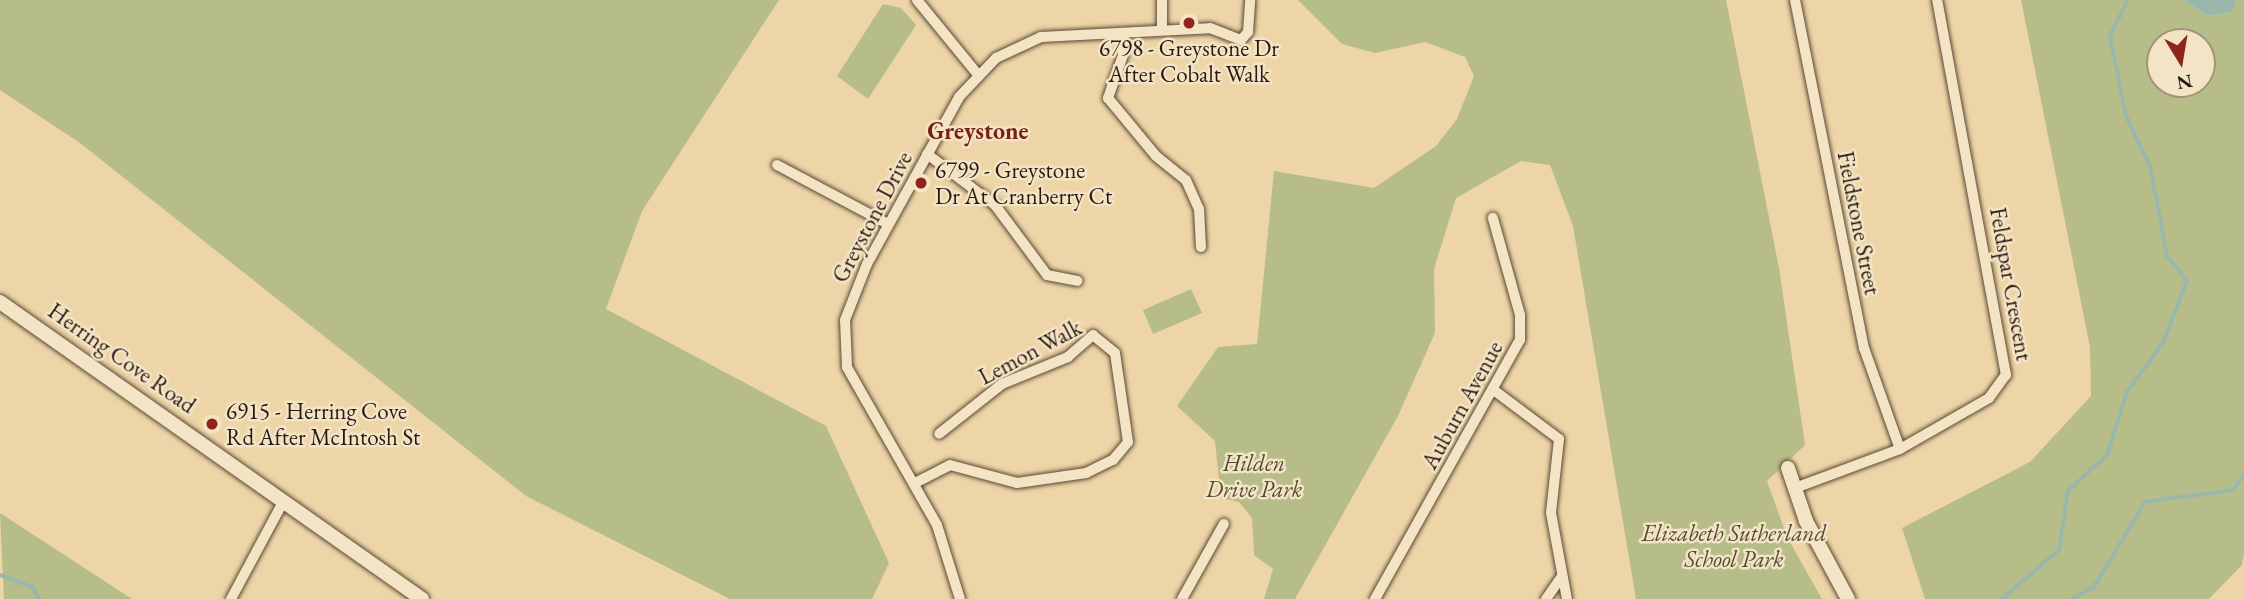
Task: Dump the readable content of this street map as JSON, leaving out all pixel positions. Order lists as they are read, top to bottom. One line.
{"streets":{"main road":["Herring Cove Road"],"street":["Greystone Drive","Fieldstone Street","Feldspar Crescent","Lemon Walk","Auburn Avenue"]},"crossings":[["Greystone Drive","Lemon Walk"],["Fieldstone Street","Feldspar Crescent"]],"districts":["Greystone"],"parks":["Hilden Drive Park","Elizabeth Sutherland School Park"],"places":["6798 - Greystone Dr After Cobalt Walk","6799 - Greystone Dr At Cranberry Ct","6915 - Herring Cove Rd After McIntosh St"],"north":"bottom"}
